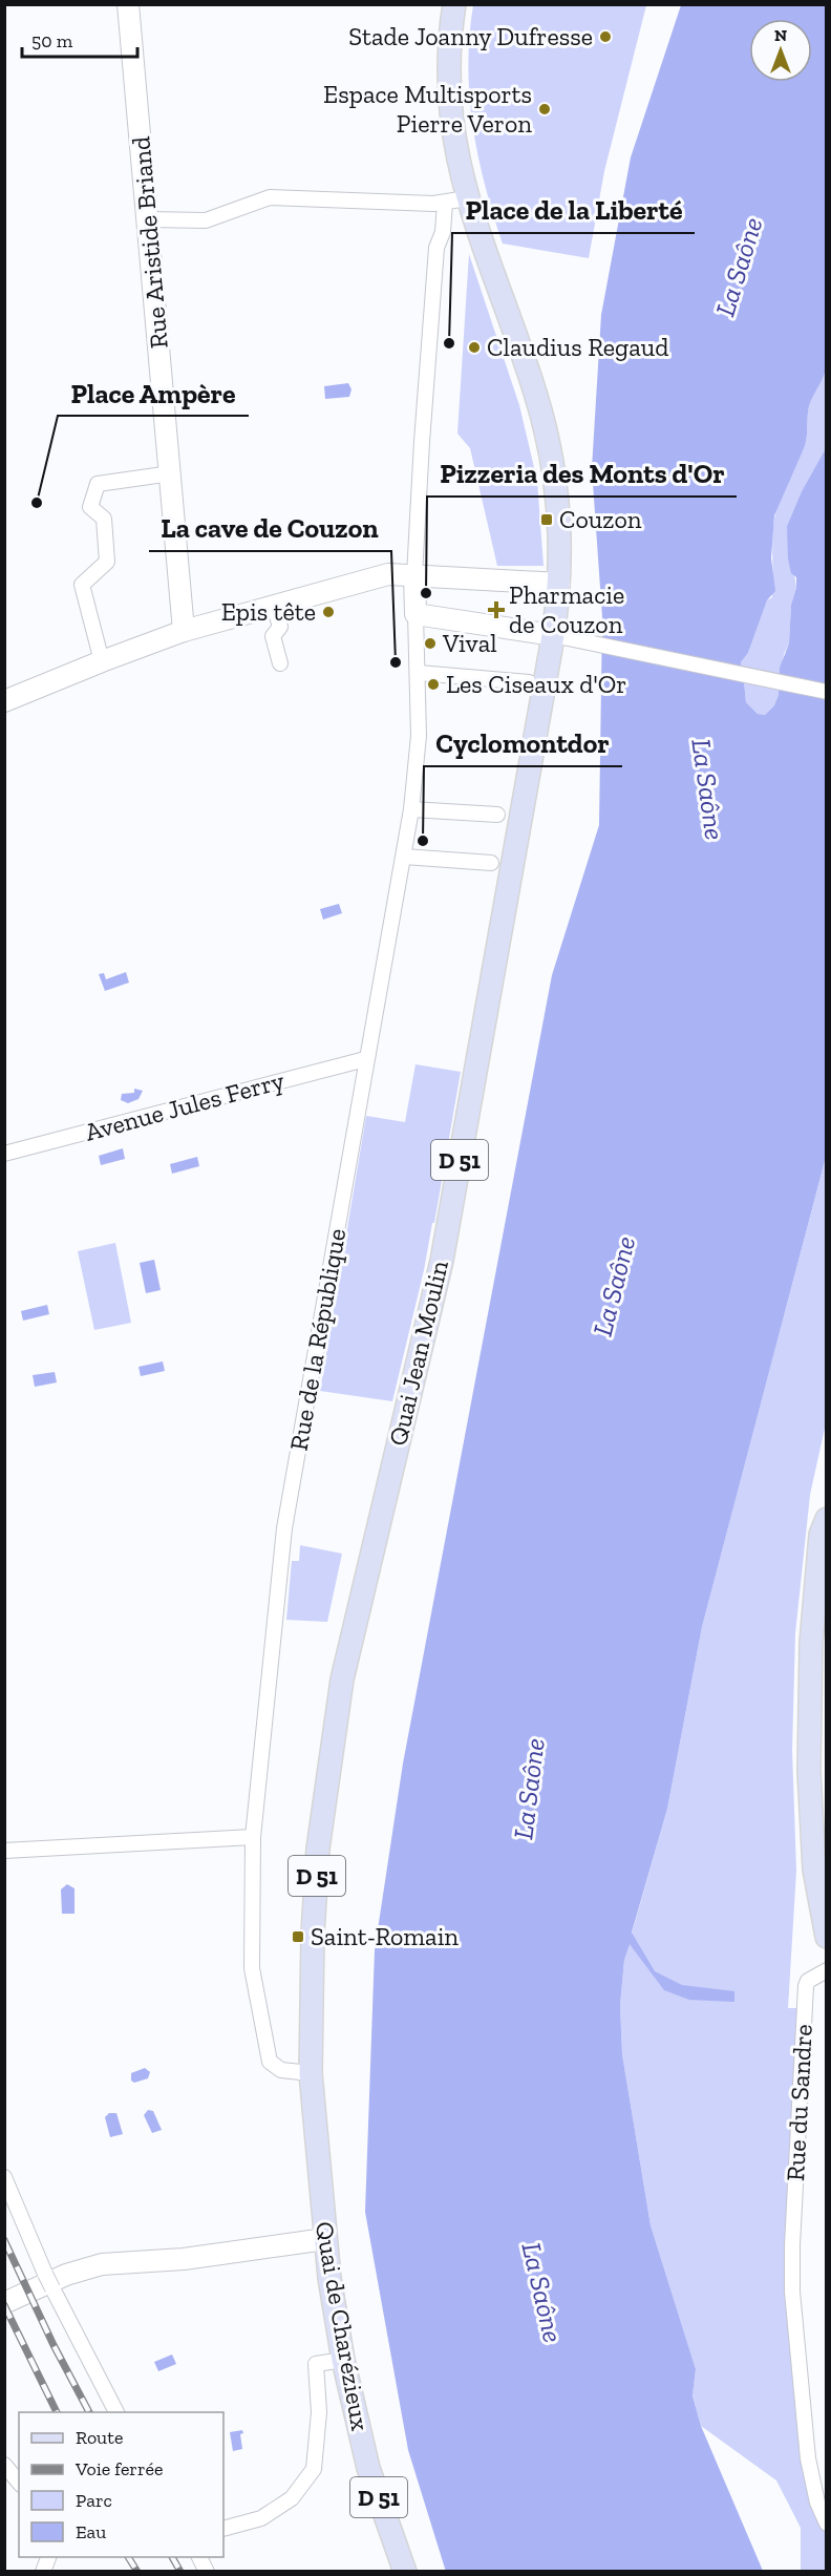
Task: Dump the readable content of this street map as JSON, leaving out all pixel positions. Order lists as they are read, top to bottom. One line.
{"streets":{"main road":["D 51","Quai Jean Moulin","Quai de Charézieux"],"street":["Rue Aristide Briand","Avenue Jules Ferry","Rue de la République","Rue du Sandre"]},"crossings":[["Avenue Jules Ferry","Rue de la République"],["D 51","Quai Jean Moulin"],["Rue de la République","Quai Jean Moulin"],["Rue de la République","Quai de Charézieux"],["Quai Jean Moulin","Quai de Charézieux"]],"water":["La Saône"],"places":{"other":["Stade Joanny Dufresse","Espace Multisports Pierre Veron","Place de la Liberté","Claudius Regaud","Place Ampère","Pizzeria des Monts d'Or","Epis tête","Vival","La cave de Couzon","Les Ciseaux d'Or","Cyclomontdor"],"transit":["Couzon","Saint-Romain"],"health":["Pharmacie de Couzon"]},"legend":["Route","Voie ferrée","Parc","Eau"],"scale_bar":"50 m","north":"top"}
